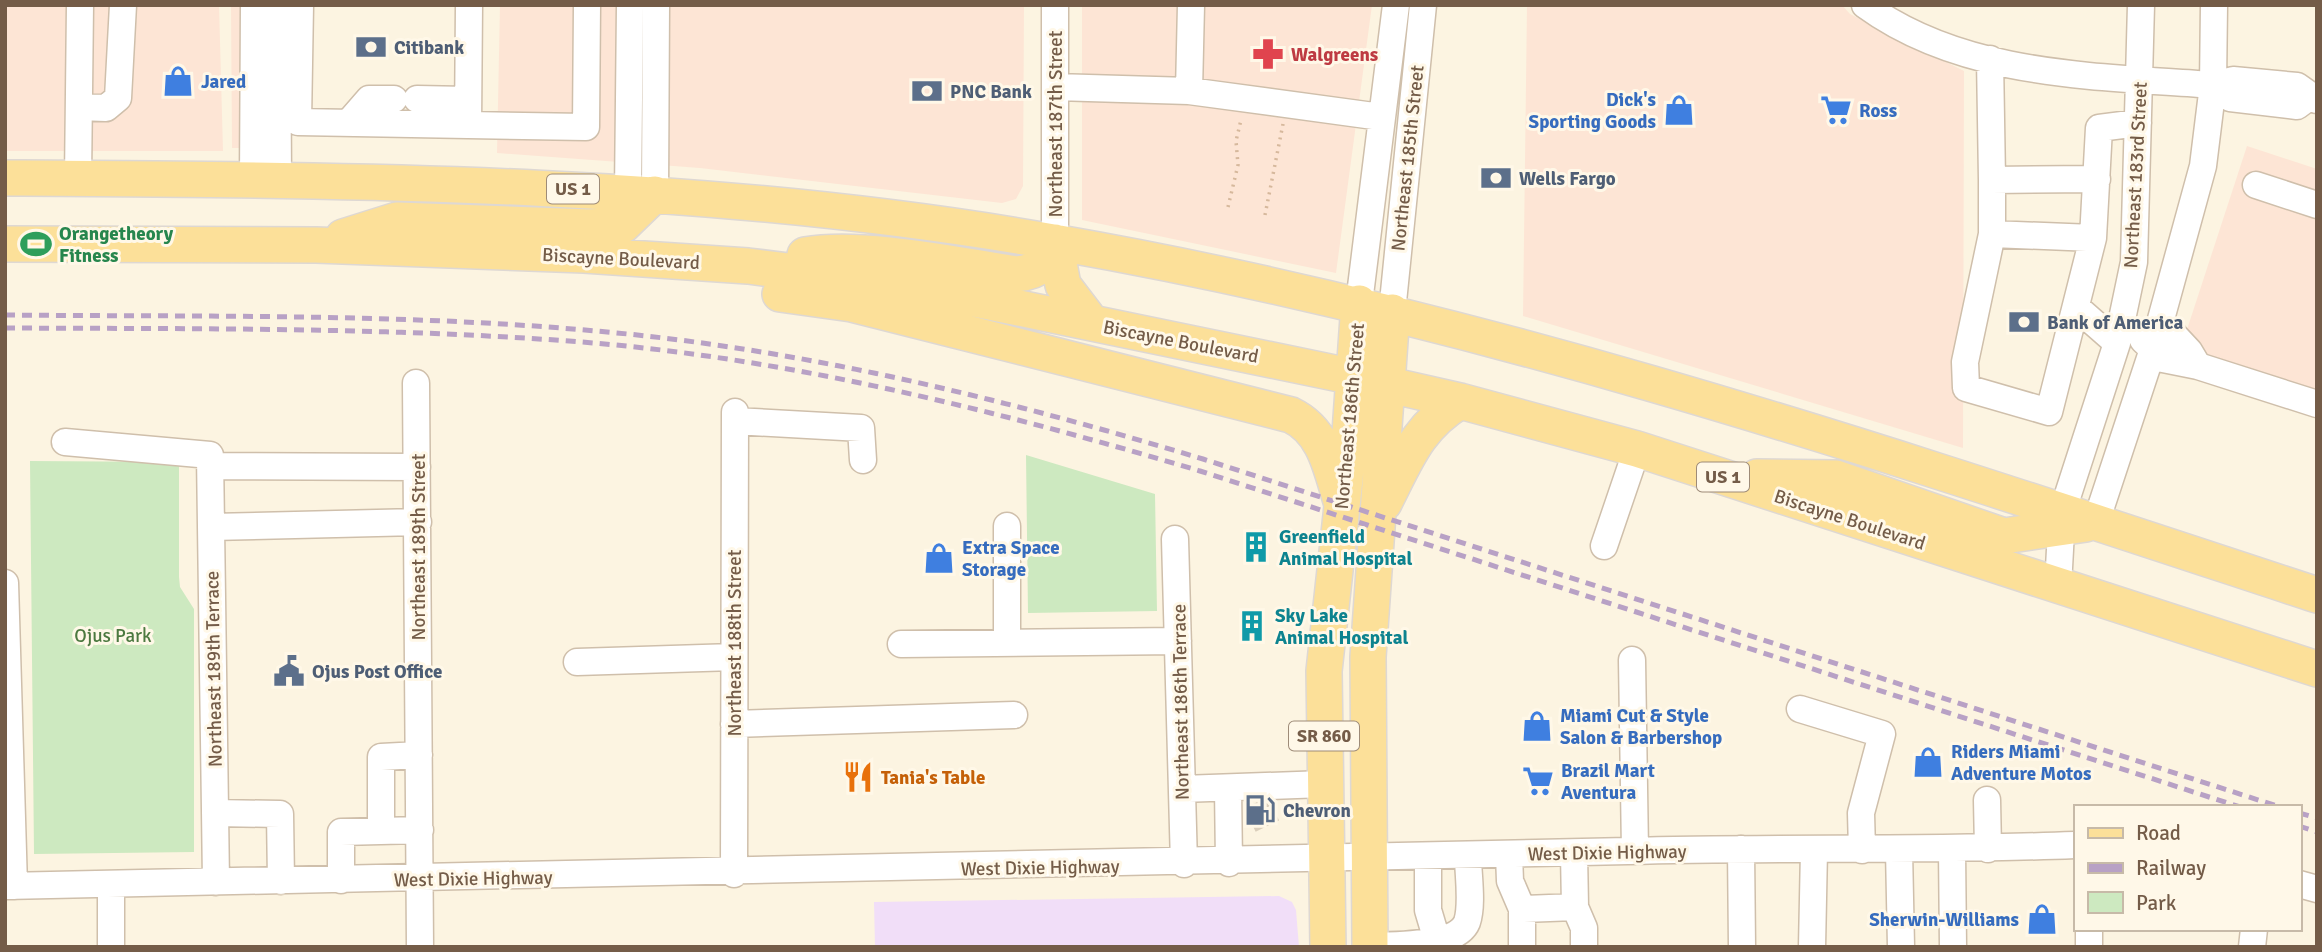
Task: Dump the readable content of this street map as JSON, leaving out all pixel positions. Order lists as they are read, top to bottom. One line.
{"streets":{"main road":["US 1","Biscayne Boulevard","Northeast 186th Street","SR 860"],"street":["Northeast 187th Street","Northeast 185th Street","Northeast 183rd Street","Northeast 189th Street","Northeast 188th Street","Northeast 189th Terrace","Northeast 186th Terrace","West Dixie Highway"]},"crossings":[["Northeast 187th Street","US 1"],["Northeast 185th Street","US 1"],["Northeast 185th Street","Northeast 186th Street"],["Northeast 183rd Street","US 1"],["Northeast 183rd Street","Biscayne Boulevard"],["US 1","Northeast 186th Street"],["Biscayne Boulevard","Northeast 186th Street"],["Northeast 186th Street","West Dixie Highway"],["Northeast 189th Street","West Dixie Highway"],["Northeast 188th Street","West Dixie Highway"],["Northeast 189th Terrace","West Dixie Highway"],["Northeast 186th Terrace","West Dixie Highway"]],"parks":["Ojus Park"],"places":{"bank":["Citibank","PNC Bank","Wells Fargo","Bank of America"],"pharmacy":["Walgreens"],"shop":["Jared","Dick's Sporting Goods","Extra Space Storage","Miami Cut & Style Salon & Barbershop","Riders Miami Adventure Motos","Sherwin-Williams"],"supermarket":["Ross","Brazil Mart Aventura"],"sports":["Orangetheory Fitness"],"building":["Greenfield Animal Hospital","Sky Lake Animal Hospital"],"public building":["Ojus Post Office"],"restaurant":["Tania's Table"],"fuel station":["Chevron"]},"legend":["Road","Railway","Park"]}
